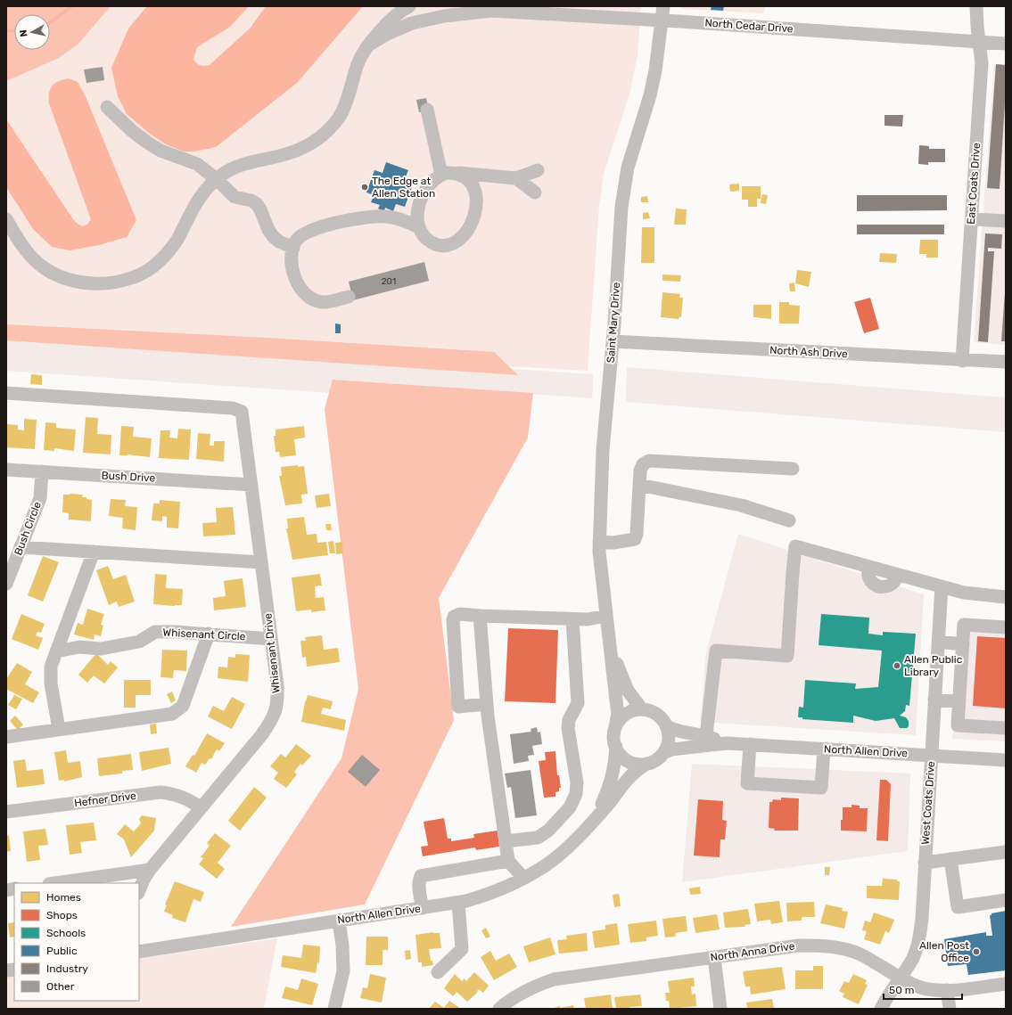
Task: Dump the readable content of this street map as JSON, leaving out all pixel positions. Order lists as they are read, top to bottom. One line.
{"streets":{"street":["North Cedar Drive","East Coats Drive","Saint Mary Drive","North Ash Drive","Bush Drive","Bush Circle","Whisenant Circle","Whisenant Drive","North Allen Drive","Hefner Drive","West Coats Drive","North Anna Drive"]},"crossings":[["North Cedar Drive","East Coats Drive"],["North Cedar Drive","Saint Mary Drive"],["East Coats Drive","North Ash Drive"],["Saint Mary Drive","North Ash Drive"],["Saint Mary Drive","North Allen Drive"],["Bush Drive","Bush Circle"],["Bush Drive","Whisenant Drive"],["Whisenant Circle","Whisenant Drive"],["Whisenant Drive","Hefner Drive"],["North Allen Drive","West Coats Drive"],["West Coats Drive","North Anna Drive"]],"places":["The Edge at Allen Station","Allen Public Library","Allen Post Office"],"house_numbers":["201"],"legend":["Homes","Shops","Schools","Public","Industry","Other"],"scale_bar":"50 m","north":"left"}
